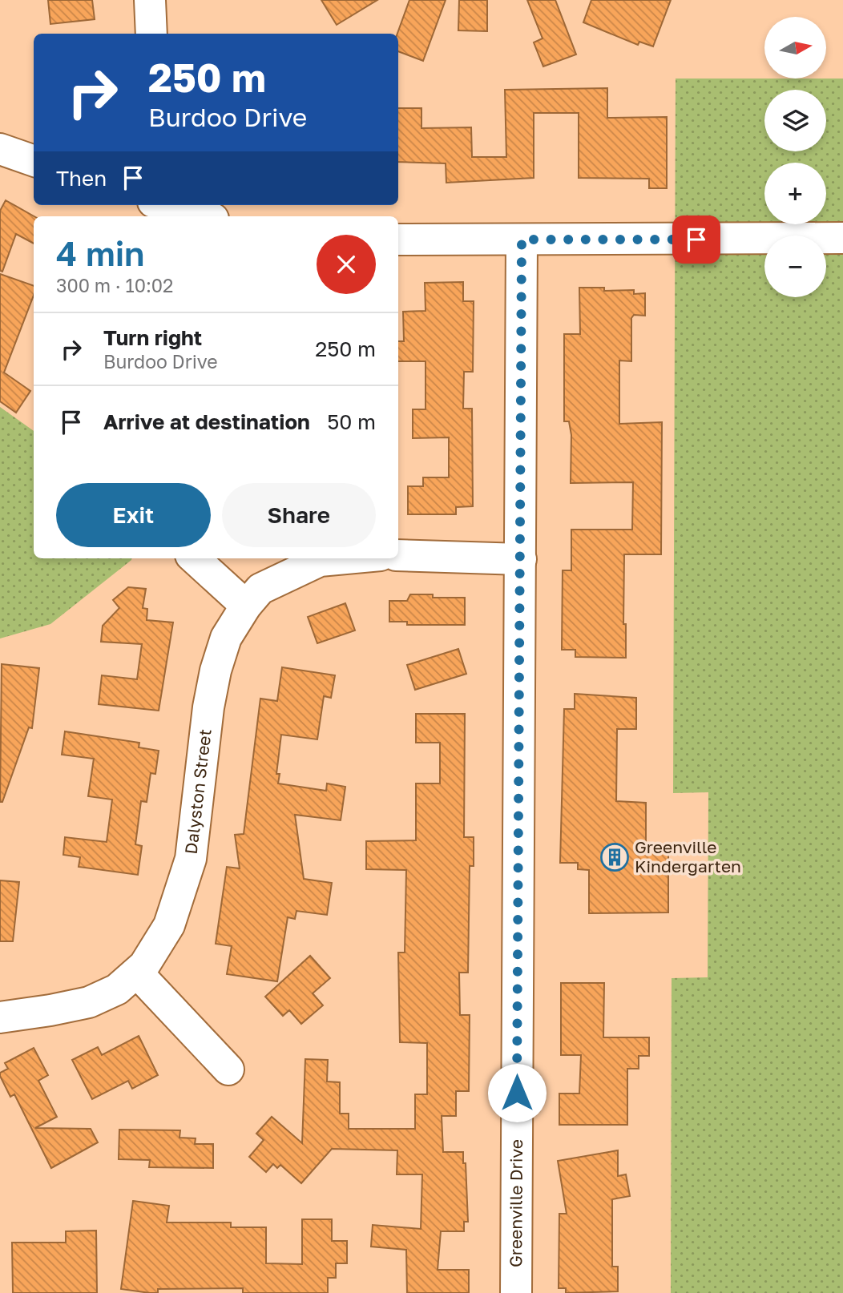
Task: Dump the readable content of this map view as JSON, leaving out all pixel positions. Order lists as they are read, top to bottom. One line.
{"streets":{"street":["Dalyston Street","Greenville Drive"]},"places":{"building":["Greenville Kindergarten"]},"north":"right","page":{"map_buttons":["+","−"],"turn":["250 m","Burdoo Drive"],"then":"Then","heading":["4 min","300 m · 10:02"],"list":[{"name":"Turn right","note":"Burdoo Drive","value":"250 m"},{"name":"Arrive at destination","value":"50 m"}],"buttons":["Exit","Share"]}}
